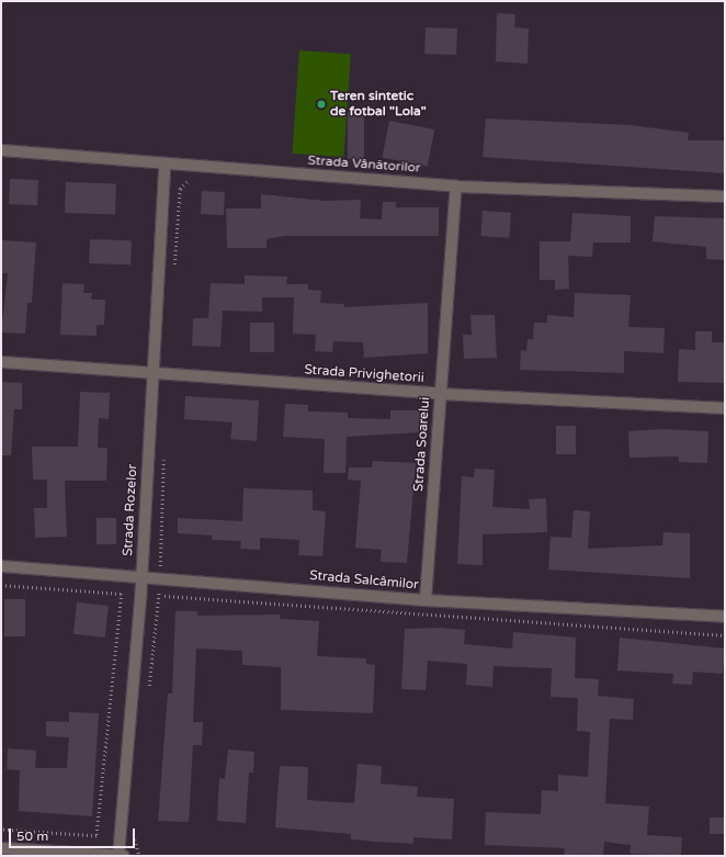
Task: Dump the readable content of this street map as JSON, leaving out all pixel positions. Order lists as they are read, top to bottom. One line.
{"streets":{"street":["Strada Vânătorilor","Strada Privighetorii","Strada Soarelui","Strada Rozelor","Strada Salcâmilor"]},"crossings":[["Strada Vânătorilor","Strada Soarelui"],["Strada Vânătorilor","Strada Rozelor"],["Strada Privighetorii","Strada Soarelui"],["Strada Privighetorii","Strada Rozelor"],["Strada Soarelui","Strada Salcâmilor"],["Strada Rozelor","Strada Salcâmilor"]],"places":["Teren sintetic de fotbal \"Lola\""],"scale_bar":"50 m"}
